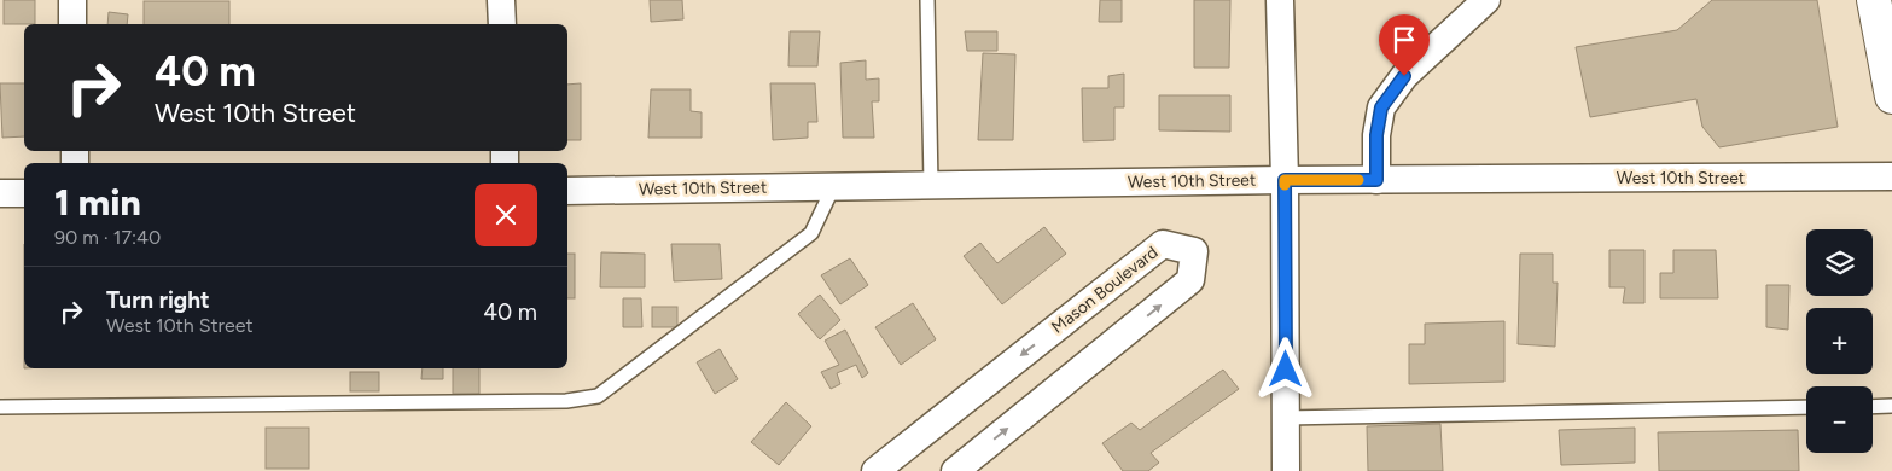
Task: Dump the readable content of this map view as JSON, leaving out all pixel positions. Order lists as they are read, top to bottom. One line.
{"streets":{"street":["West 10th Street","Mason Boulevard"]},"page":{"turn":["40 m","West 10th Street"],"heading":["1 min","90 m · 17:40"],"map_buttons":["+","−"],"list":[{"name":"Turn right","note":"West 10th Street","value":"40 m"}]}}
